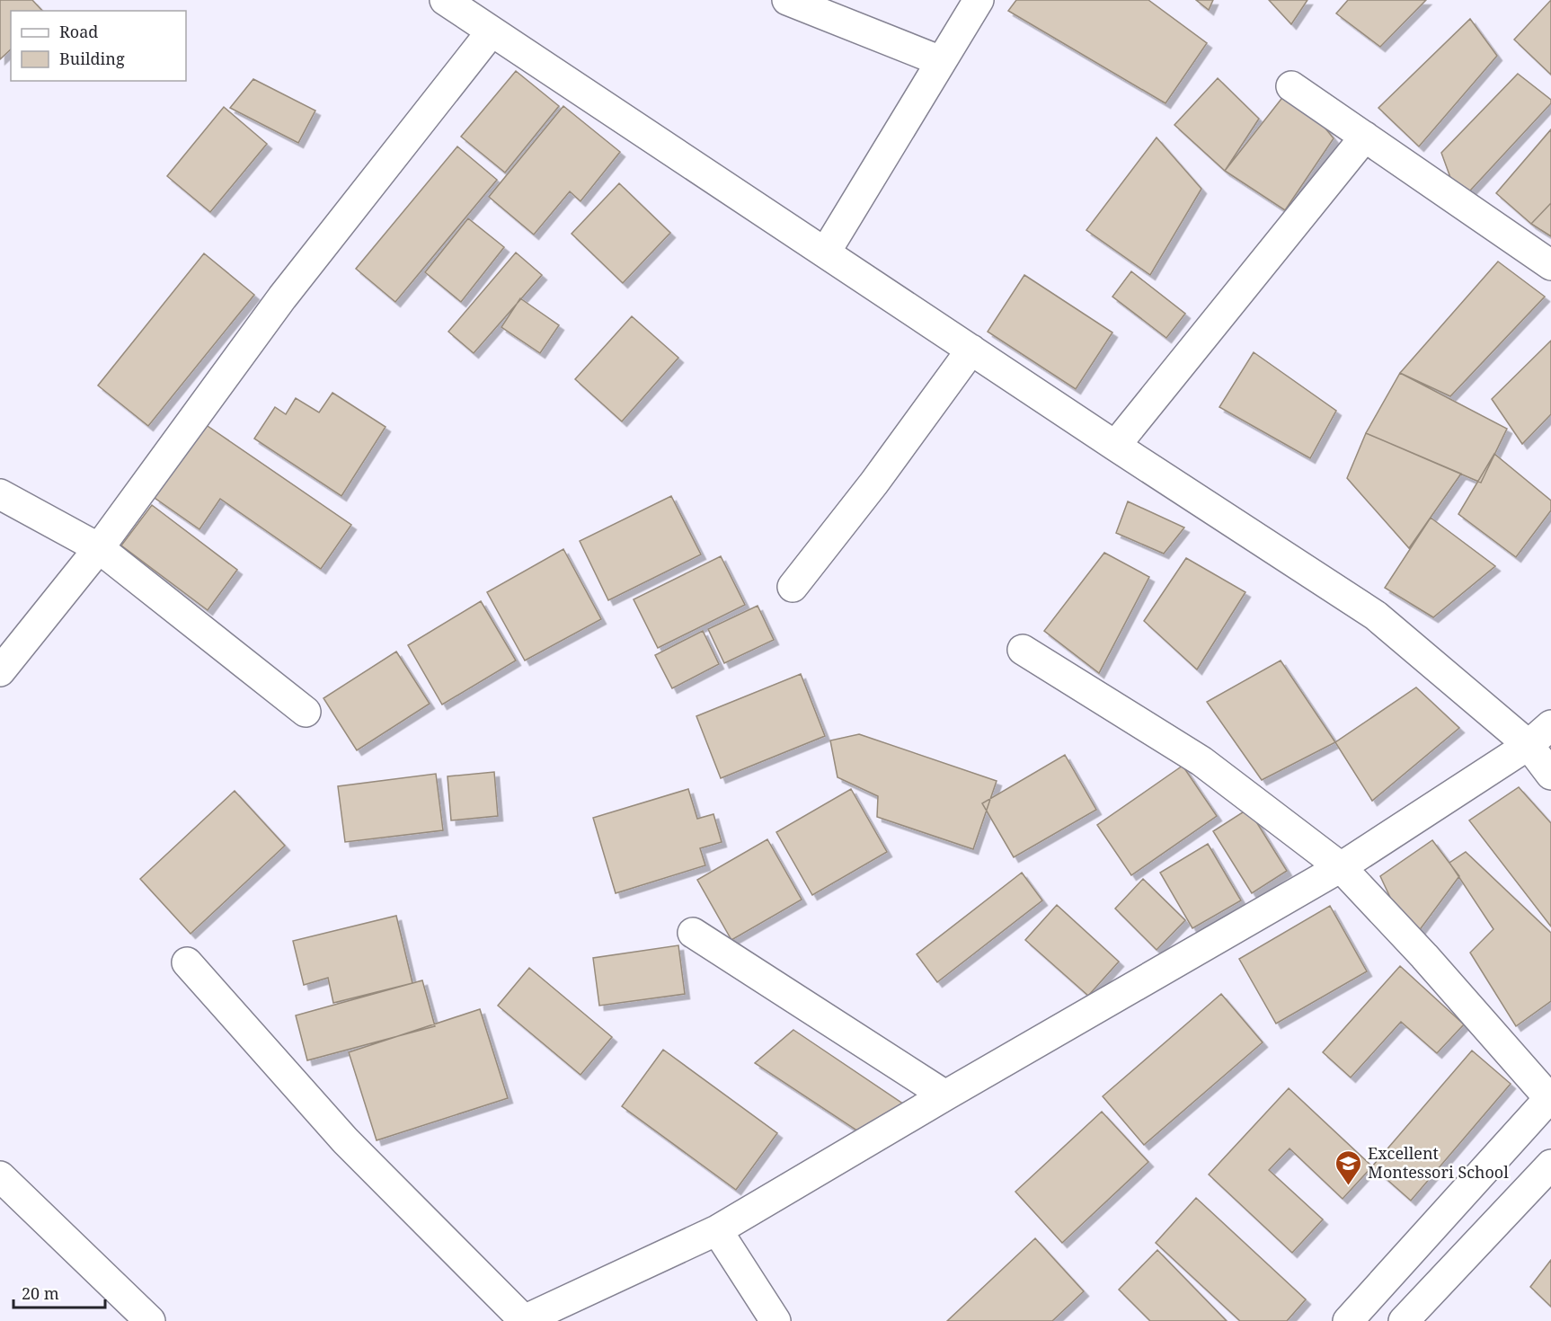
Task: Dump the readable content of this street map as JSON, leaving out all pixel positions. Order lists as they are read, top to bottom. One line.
{"places":{"school or university":["Excellent Montessori School"]},"legend":["Road","Building"],"scale_bar":"20 m"}
